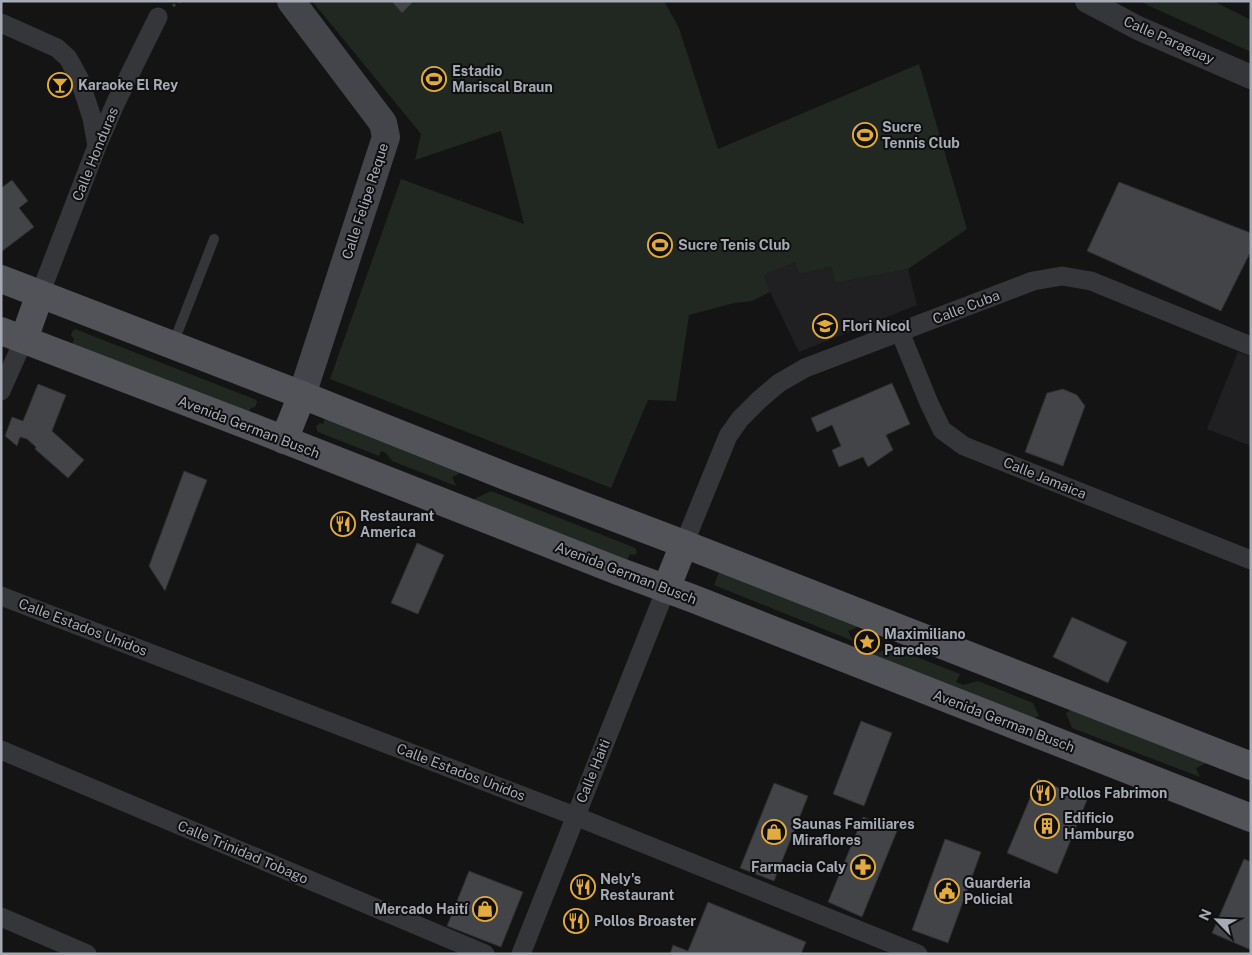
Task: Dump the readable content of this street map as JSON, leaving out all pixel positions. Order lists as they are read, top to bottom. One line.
{"streets":{"main road":["Calle Felipe Reque","Avenida German Busch"],"street":["Calle Paraguay","Calle Honduras","Calle Cuba","Calle Jamaica","Calle Estados Unidos","Calle Haiti","Calle Trinidad Tobago"]},"crossings":[["Calle Cuba","Calle Jamaica"],["Avenida German Busch","Calle Haiti"],["Calle Estados Unidos","Calle Haiti"]],"places":{"sports":["Estadio Mariscal Braun","Sucre Tennis Club","Sucre Tenis Club"],"bar":["Karaoke El Rey"],"school or university":["Flori Nicol"],"restaurant":["Restaurant America","Pollos Fabrimon","Nely's Restaurant","Pollos Broaster"],"place":["Maximiliano Paredes"],"building":["Edificio Hamburgo"],"shop":["Saunas Familiares Miraflores","Mercado Haití"],"pharmacy":["Farmacia Caly"],"public building":["Guarderia Policial"]},"north":"top left"}
